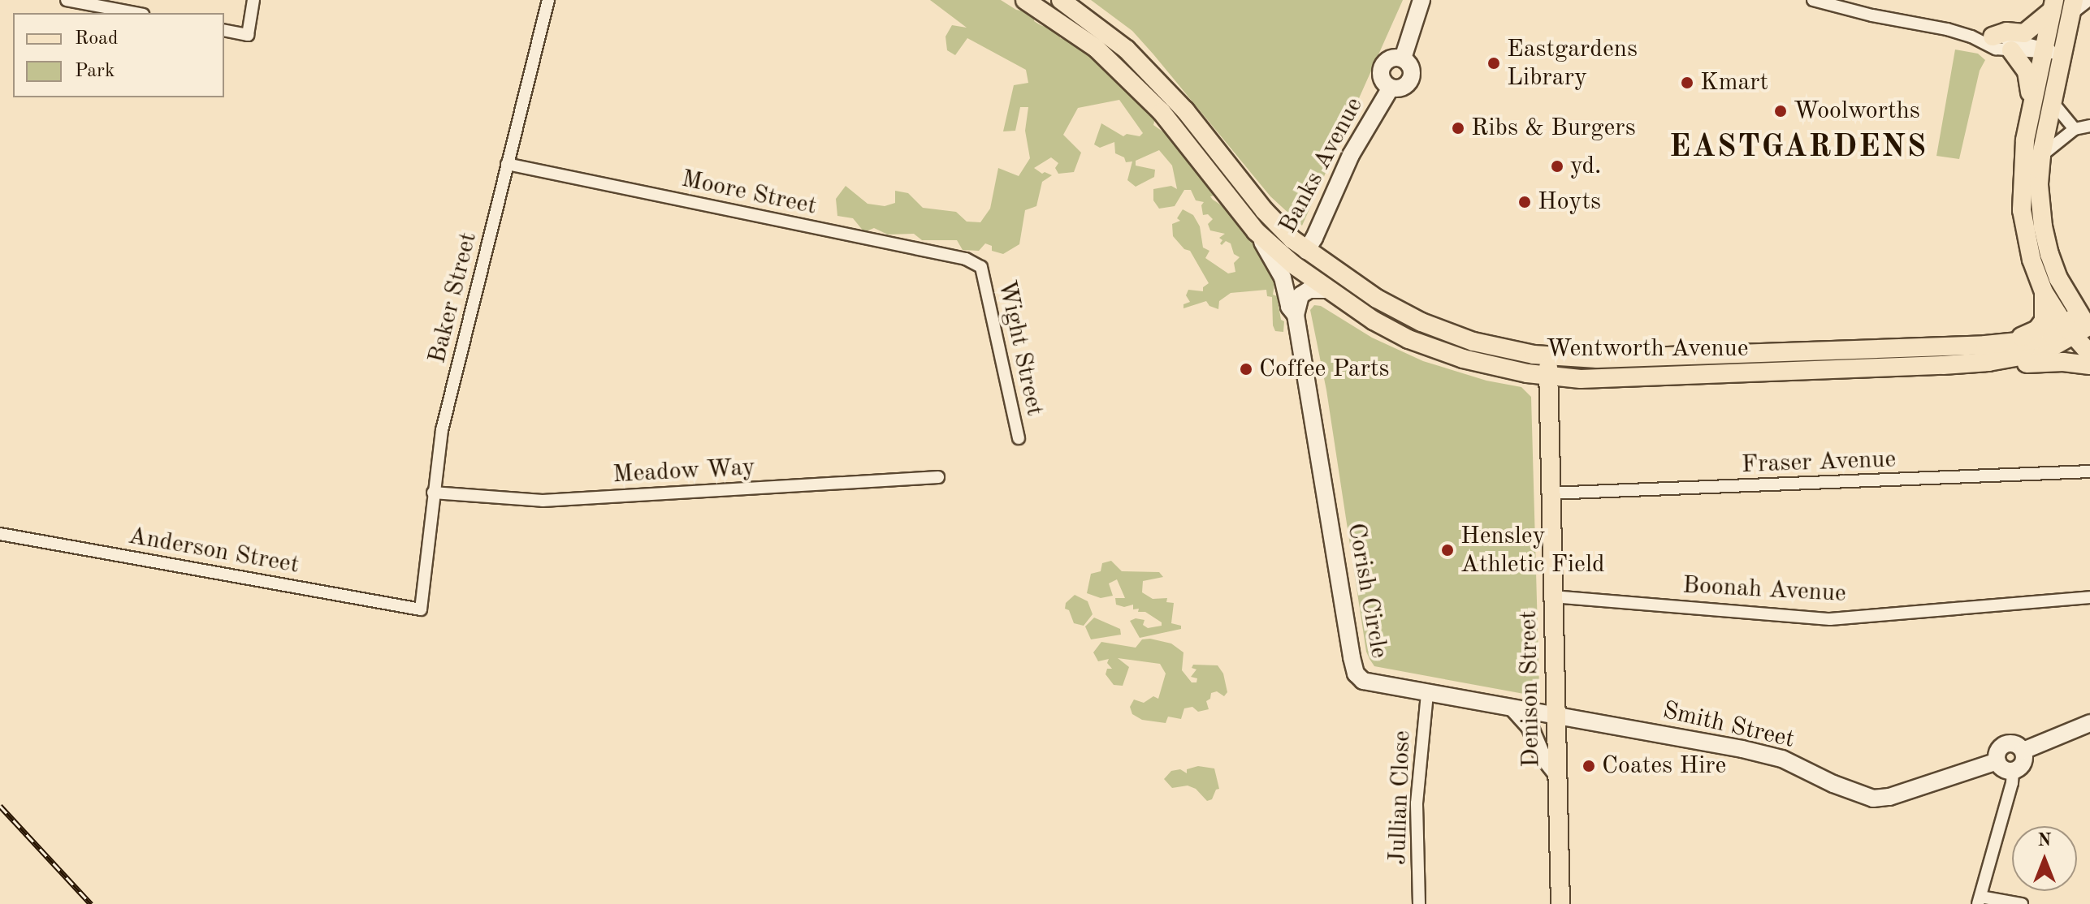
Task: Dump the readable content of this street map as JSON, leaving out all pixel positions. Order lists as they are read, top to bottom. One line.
{"streets":{"main road":["Banks Avenue","Wentworth Avenue","Denison Street"],"street":["Moore Street","Baker Street","Wight Street","Fraser Avenue","Meadow Way","Anderson Street","Boonah Avenue","Corish Circle","Smith Street","Jullian Close"]},"crossings":[["Banks Avenue","Wentworth Avenue"],["Moore Street","Baker Street"],["Moore Street","Wight Street"],["Baker Street","Meadow Way"],["Baker Street","Anderson Street"],["Wentworth Avenue","Corish Circle"],["Wentworth Avenue","Denison Street"],["Fraser Avenue","Denison Street"],["Boonah Avenue","Denison Street"],["Corish Circle","Denison Street"],["Corish Circle","Smith Street"],["Corish Circle","Jullian Close"],["Denison Street","Smith Street"]],"districts":["EASTGARDENS"],"places":["Eastgardens Library","Kmart","Woolworths","Ribs & Burgers","yd.","Hoyts","Coffee Parts","Hensley Athletic Field","Coates Hire"],"legend":["Road","Park"],"north":"top"}
